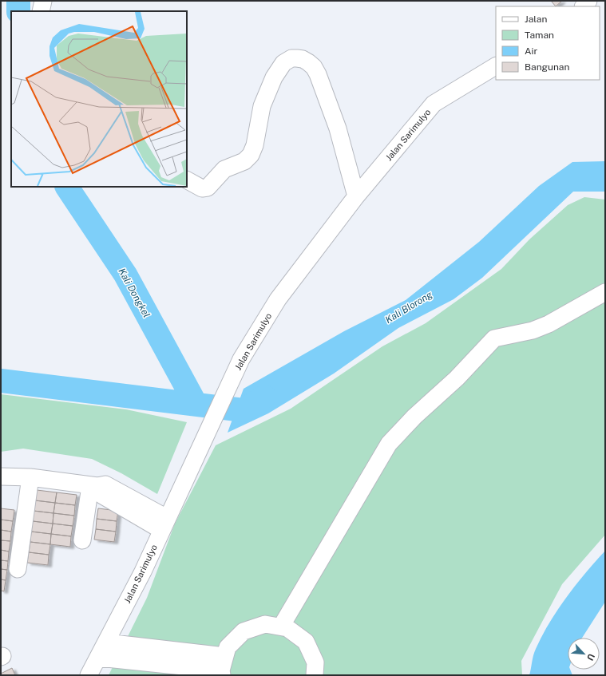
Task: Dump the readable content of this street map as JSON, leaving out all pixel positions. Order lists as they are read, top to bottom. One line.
{"streets":{"street":["Jalan Sarimulyo"]},"water":["Kali Dongkel","Kali Blorong"],"legend":["Jalan","Taman","Air","Bangunan"],"north":"bottom right"}
